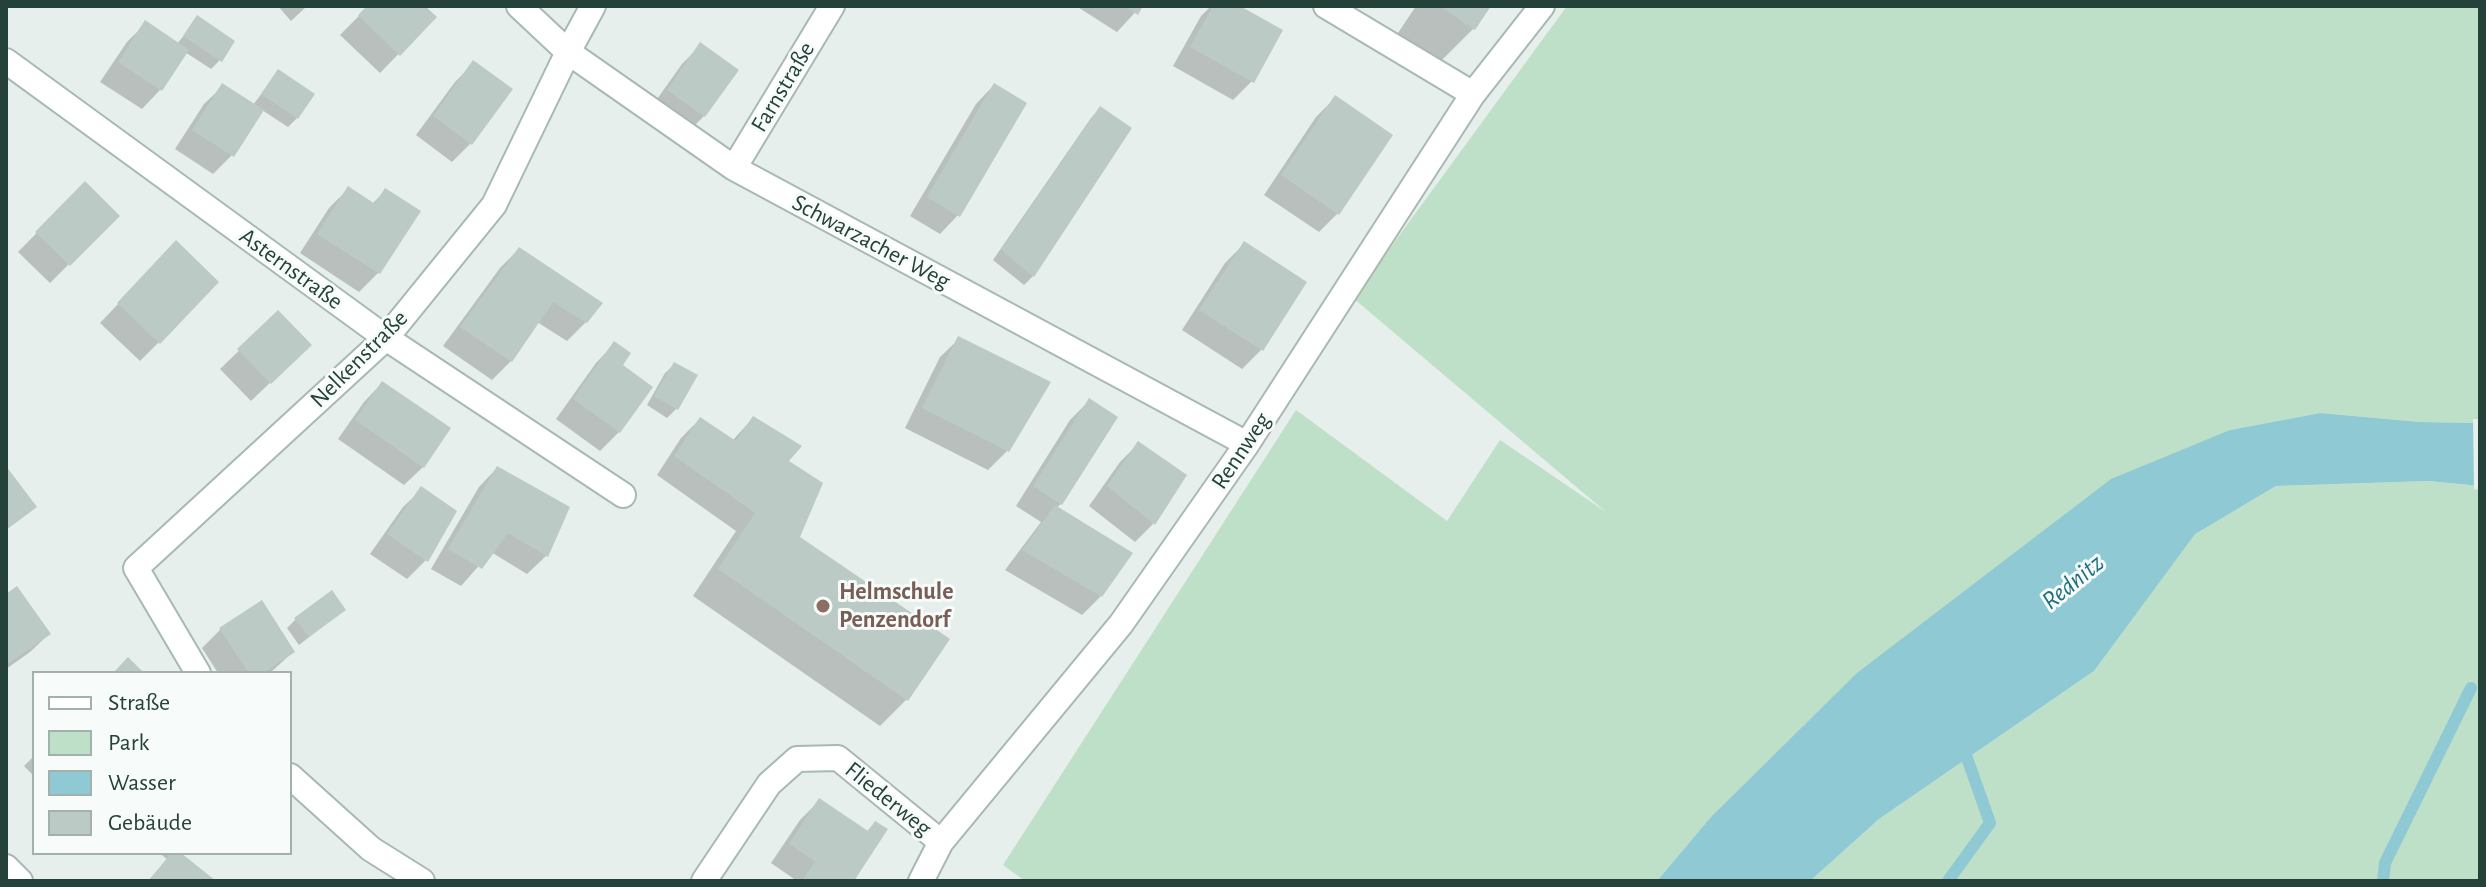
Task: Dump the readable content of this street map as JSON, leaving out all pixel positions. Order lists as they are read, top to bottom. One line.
{"streets":{"street":["Farnstraße","Schwarzacher Weg","Asternstraße","Nelkenstraße","Rennweg","Fliederweg"]},"crossings":[["Farnstraße","Schwarzacher Weg"],["Schwarzacher Weg","Nelkenstraße"],["Schwarzacher Weg","Rennweg"],["Asternstraße","Nelkenstraße"],["Rennweg","Fliederweg"]],"water":["Rednitz"],"places":["Helmschule Penzendorf"],"legend":["Straße","Park","Wasser","Gebäude"]}
